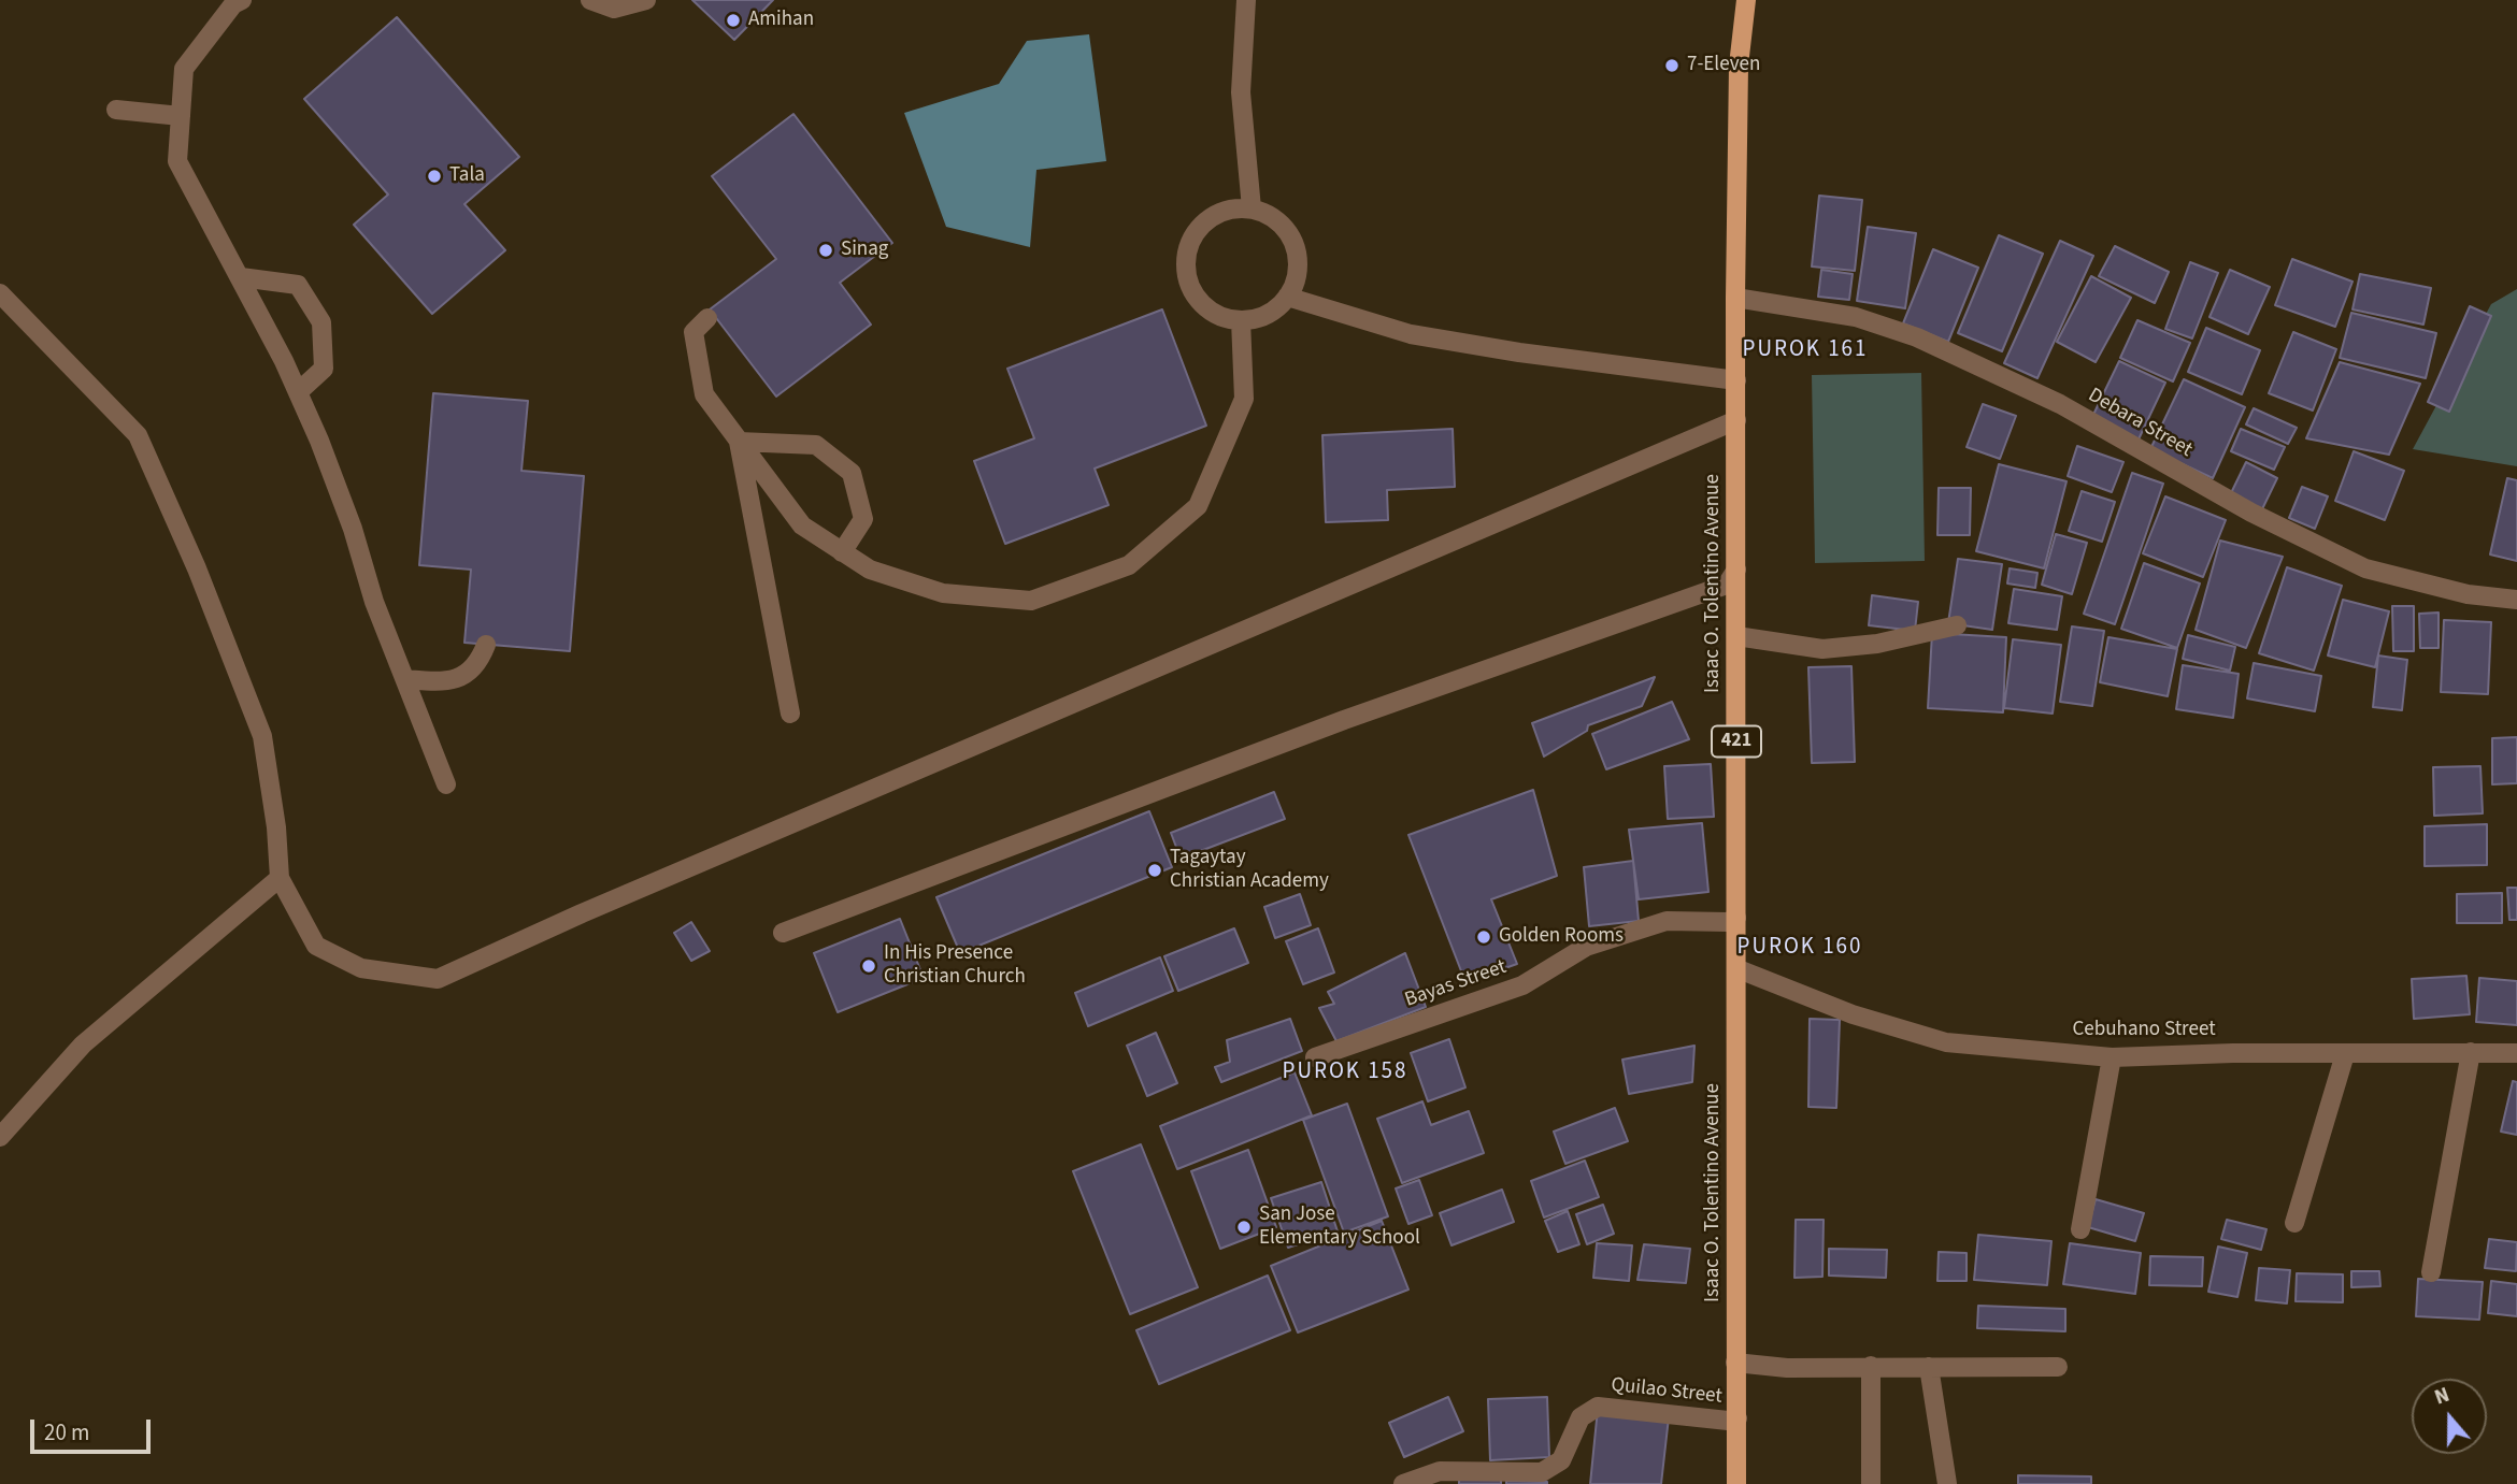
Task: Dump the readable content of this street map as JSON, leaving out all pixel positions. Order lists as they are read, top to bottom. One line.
{"streets":{"main road":["Isaac O. Tolentino Avenue","421"],"street":["Debara Street","Bayas Street","Cebuhano Street","Quilao Street"]},"crossings":[["Debara Street","Isaac O. Tolentino Avenue"],["Isaac O. Tolentino Avenue","Bayas Street"],["Isaac O. Tolentino Avenue","Cebuhano Street"],["Isaac O. Tolentino Avenue","Quilao Street"]],"districts":["PUROK 161","PUROK 160","PUROK 158"],"places":["Amihan","7-Eleven","Tala","Sinag","Tagaytay Christian Academy","Golden Rooms","In His Presence Christian Church","San Jose Elementary School"],"scale_bar":"20 m","north":"top"}
